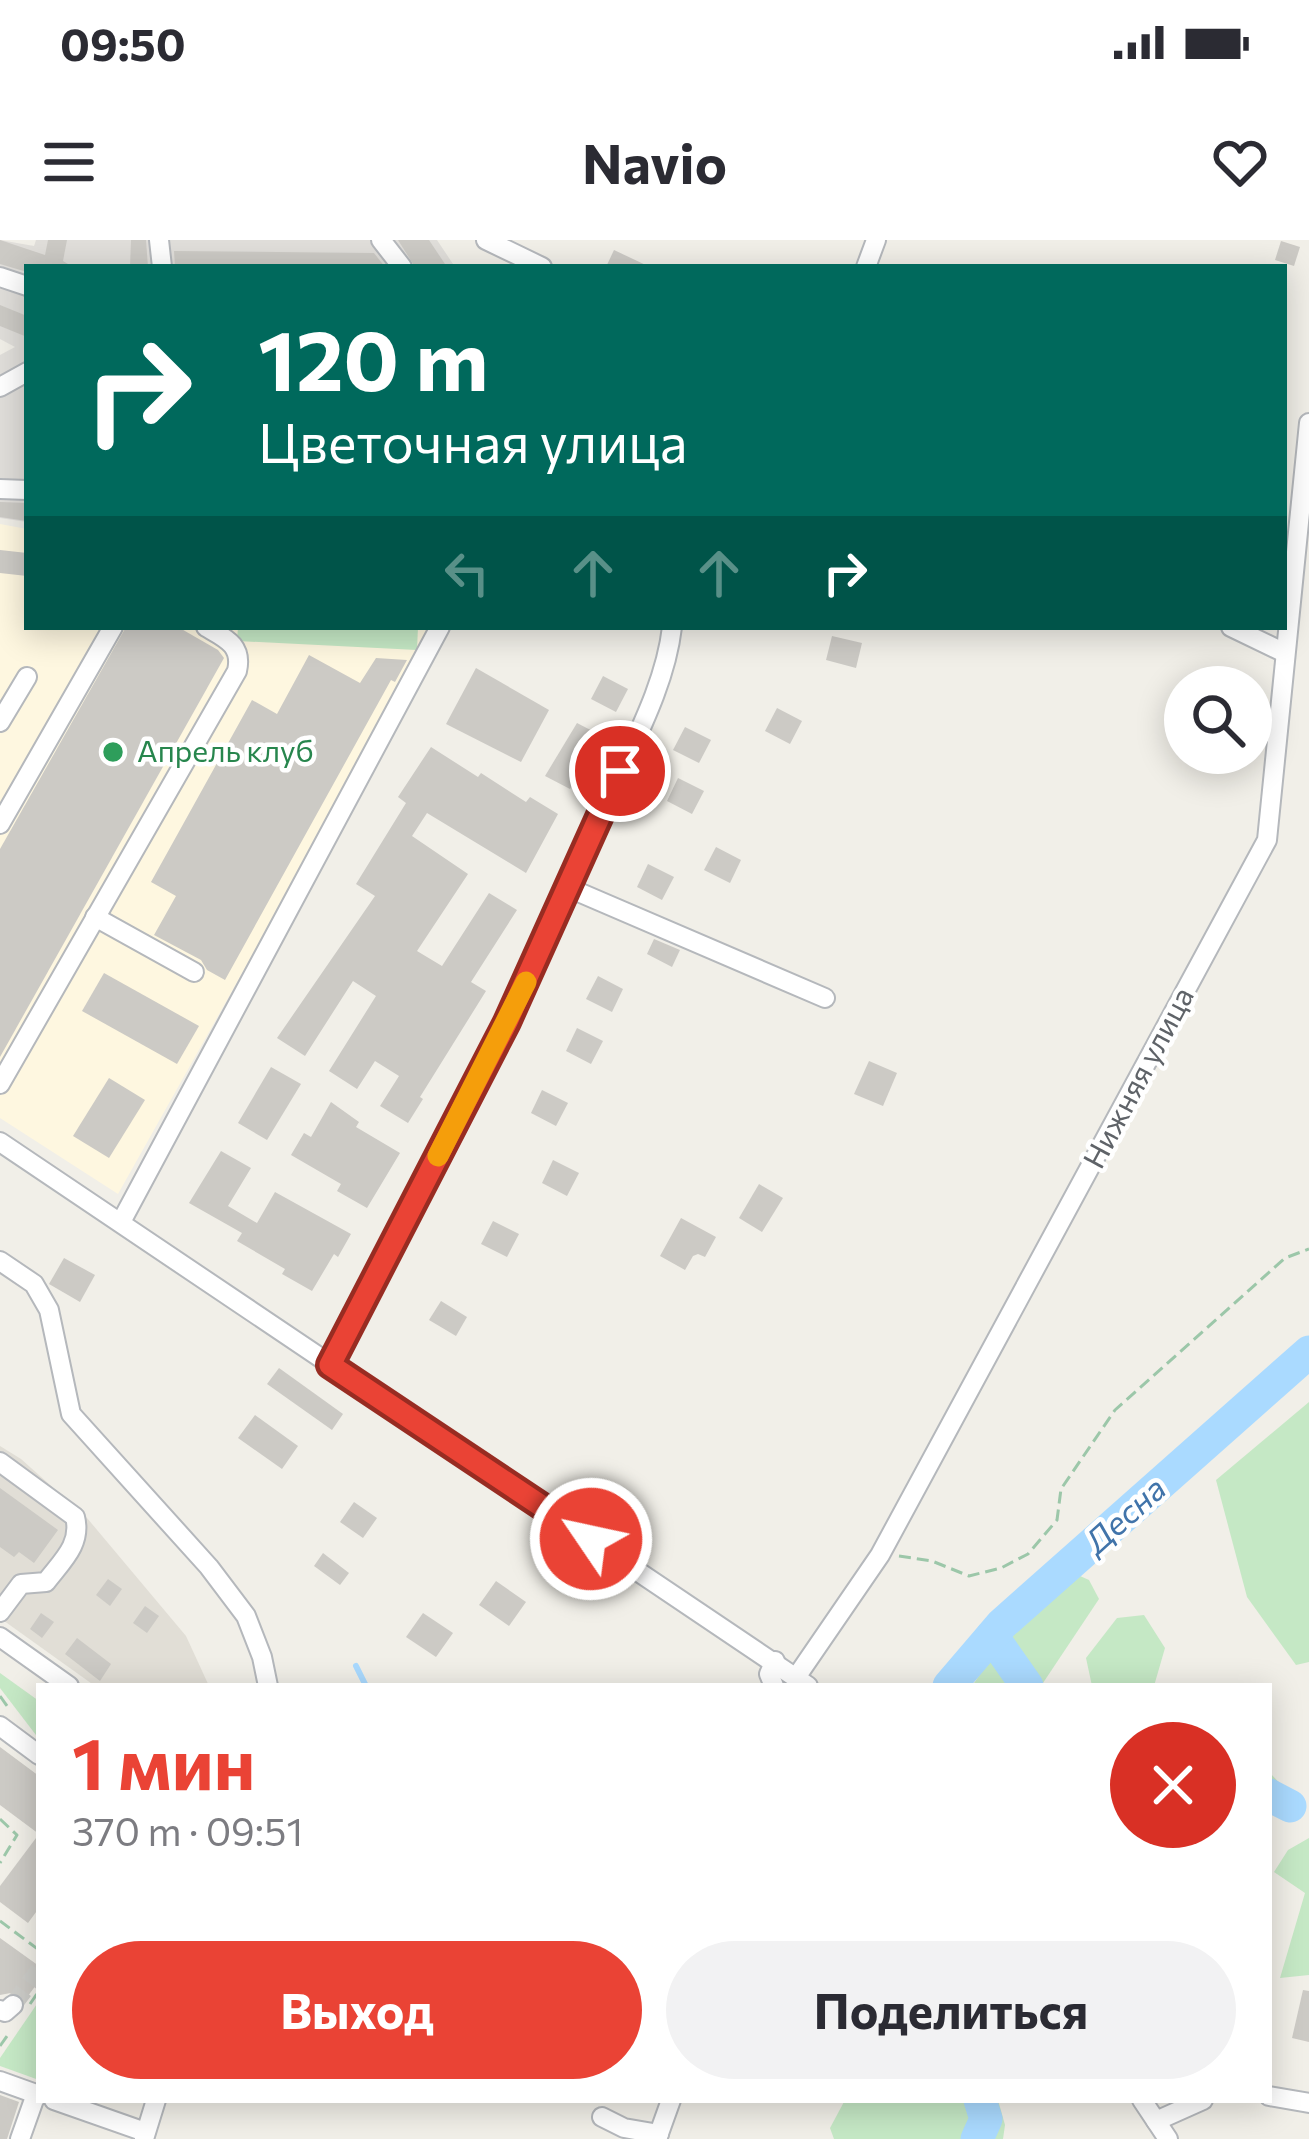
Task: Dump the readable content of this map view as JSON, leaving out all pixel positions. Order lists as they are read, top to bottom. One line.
{"streets":{"street":["Нижняя улица"]},"water":["Десна"],"places":["Апрель клуб"],"page":{"status":"09:50","header":"Navio","turn":["120 m","Цветочная улица"],"heading":["1 мин","370 m · 09:51"],"buttons":["Выход","Поделиться"]}}
